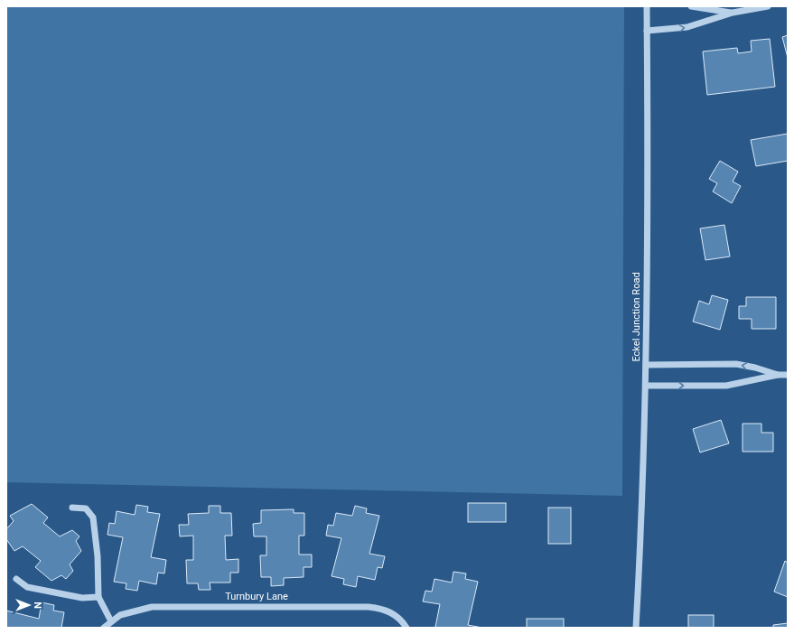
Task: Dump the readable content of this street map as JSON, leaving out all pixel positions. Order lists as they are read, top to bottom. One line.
{"streets":{"street":["Eckel Junction Road","Turnbury Lane"]},"north":"right"}
